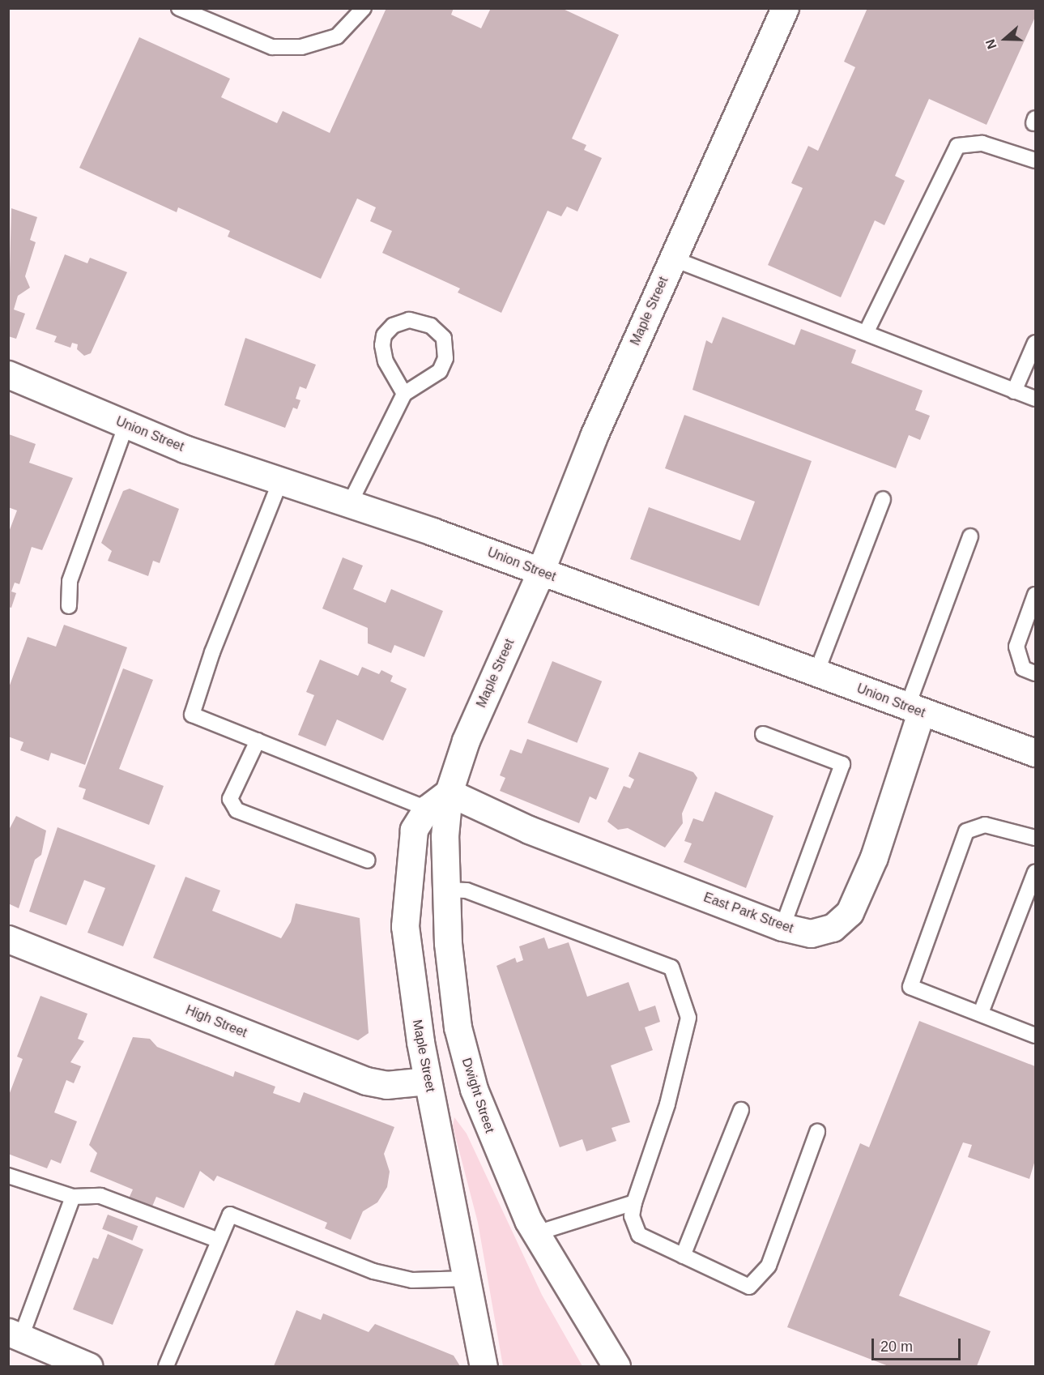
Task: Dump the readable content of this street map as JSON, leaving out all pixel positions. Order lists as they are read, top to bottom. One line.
{"streets":{"street":["Maple Street","Union Street","East Park Street","High Street","Dwight Street"]},"crossings":[["Maple Street","Union Street"],["Maple Street","East Park Street"],["Maple Street","High Street"],["Maple Street","Dwight Street"],["Union Street","East Park Street"],["East Park Street","Dwight Street"]],"scale_bar":"20 m","north":"left"}
